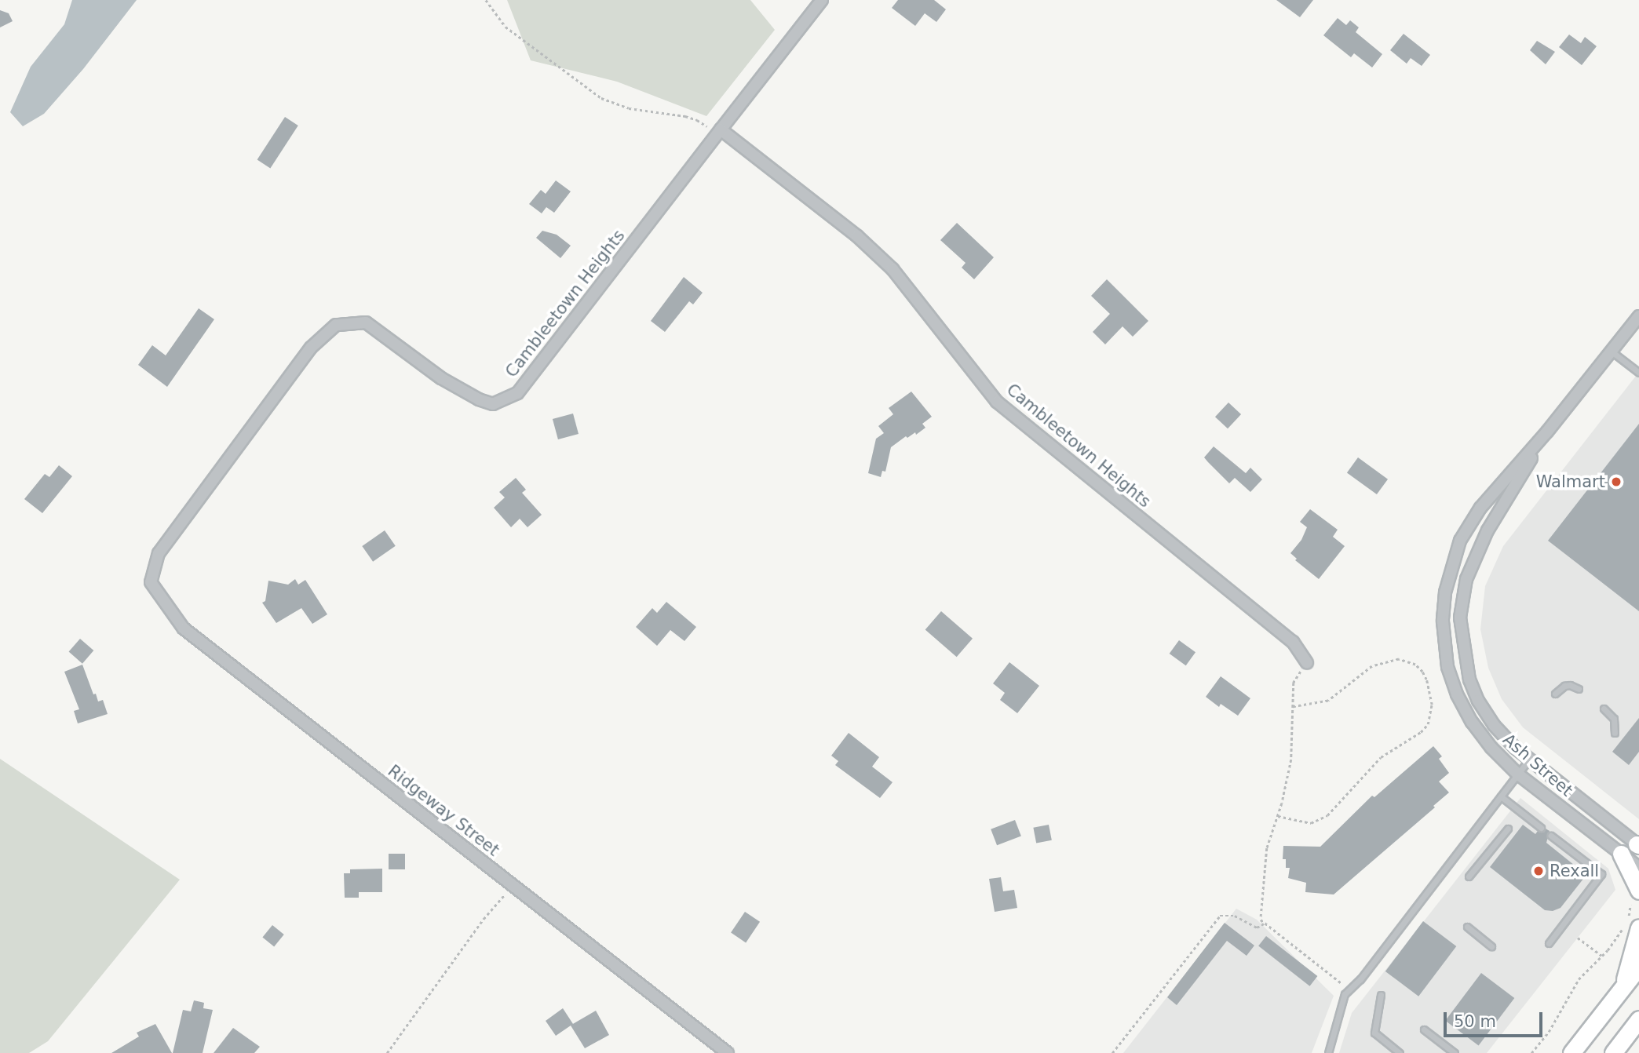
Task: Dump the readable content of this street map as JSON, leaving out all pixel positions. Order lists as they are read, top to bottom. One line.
{"streets":{"street":["Cambleetown Heights","Ash Street","Ridgeway Street"]},"crossings":[["Cambleetown Heights","Ridgeway Street"]],"places":["Walmart","Rexall"],"scale_bar":"50 m"}
